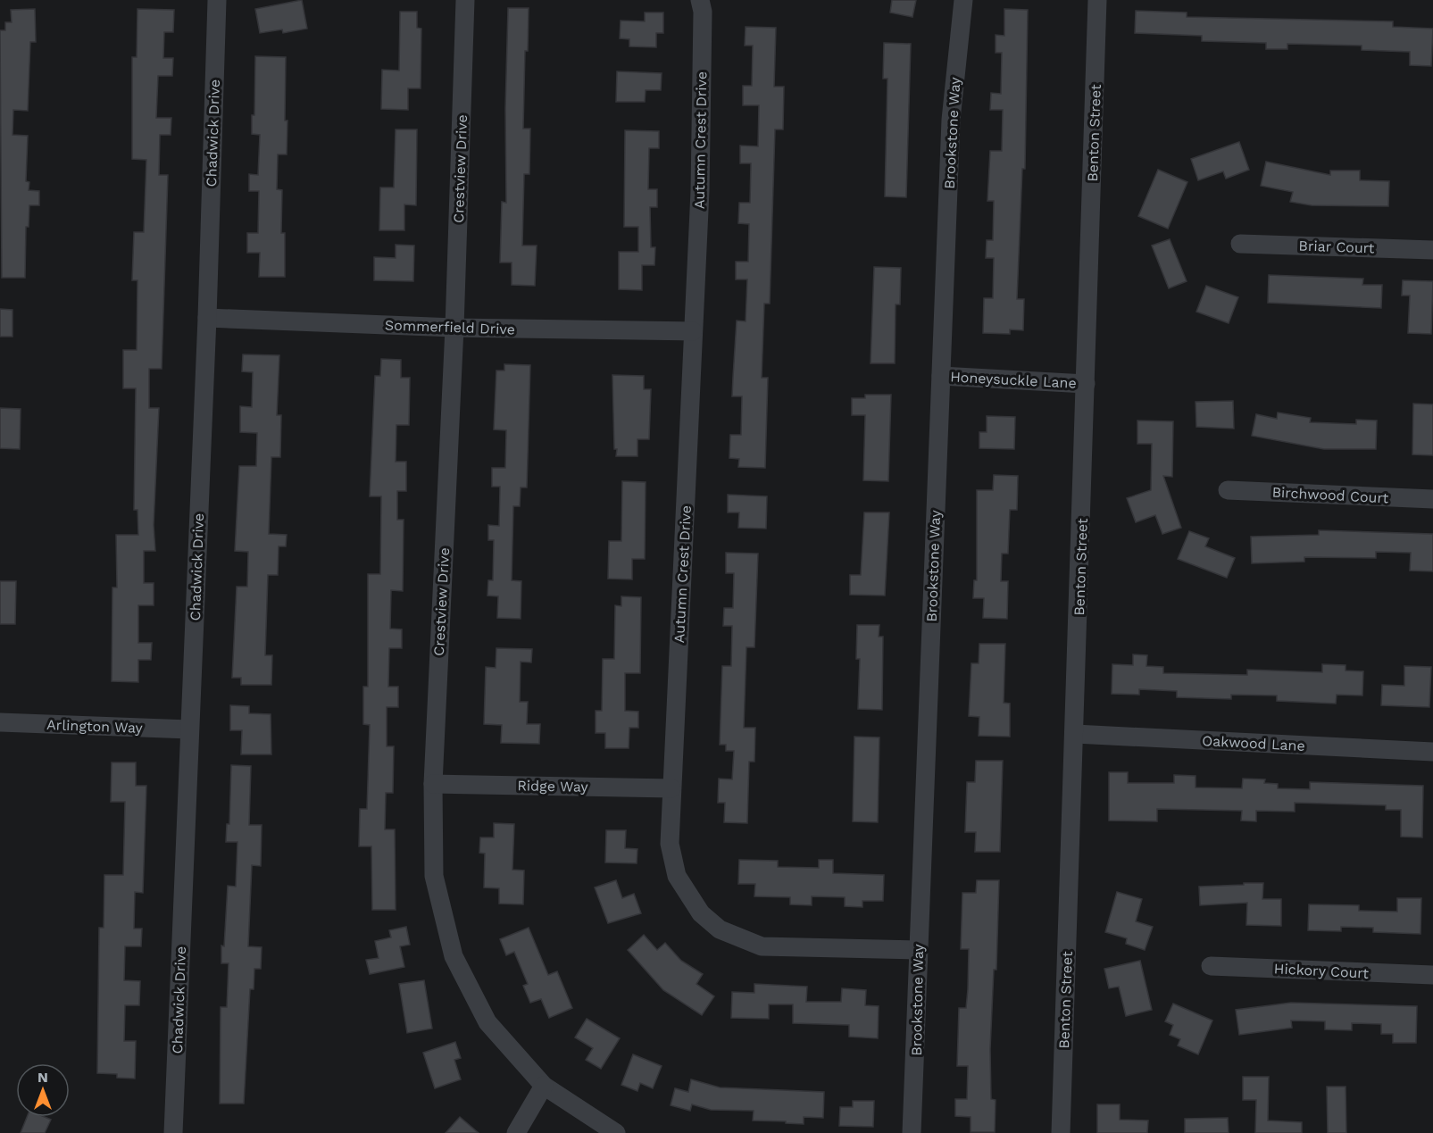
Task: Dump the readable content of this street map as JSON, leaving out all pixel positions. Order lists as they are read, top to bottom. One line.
{"streets":{"street":["Chadwick Drive","Brookstone Way","Benton Street","Autumn Crest Drive","Crestview Drive","Briar Court","Sommerfield Drive","Honeysuckle Lane","Birchwood Court","Arlington Way","Oakwood Lane","Ridge Way","Hickory Court"]},"crossings":[["Chadwick Drive","Sommerfield Drive"],["Chadwick Drive","Arlington Way"],["Brookstone Way","Autumn Crest Drive"],["Brookstone Way","Honeysuckle Lane"],["Benton Street","Honeysuckle Lane"],["Benton Street","Oakwood Lane"],["Autumn Crest Drive","Sommerfield Drive"],["Autumn Crest Drive","Ridge Way"],["Crestview Drive","Sommerfield Drive"],["Crestview Drive","Ridge Way"]],"north":"top"}
